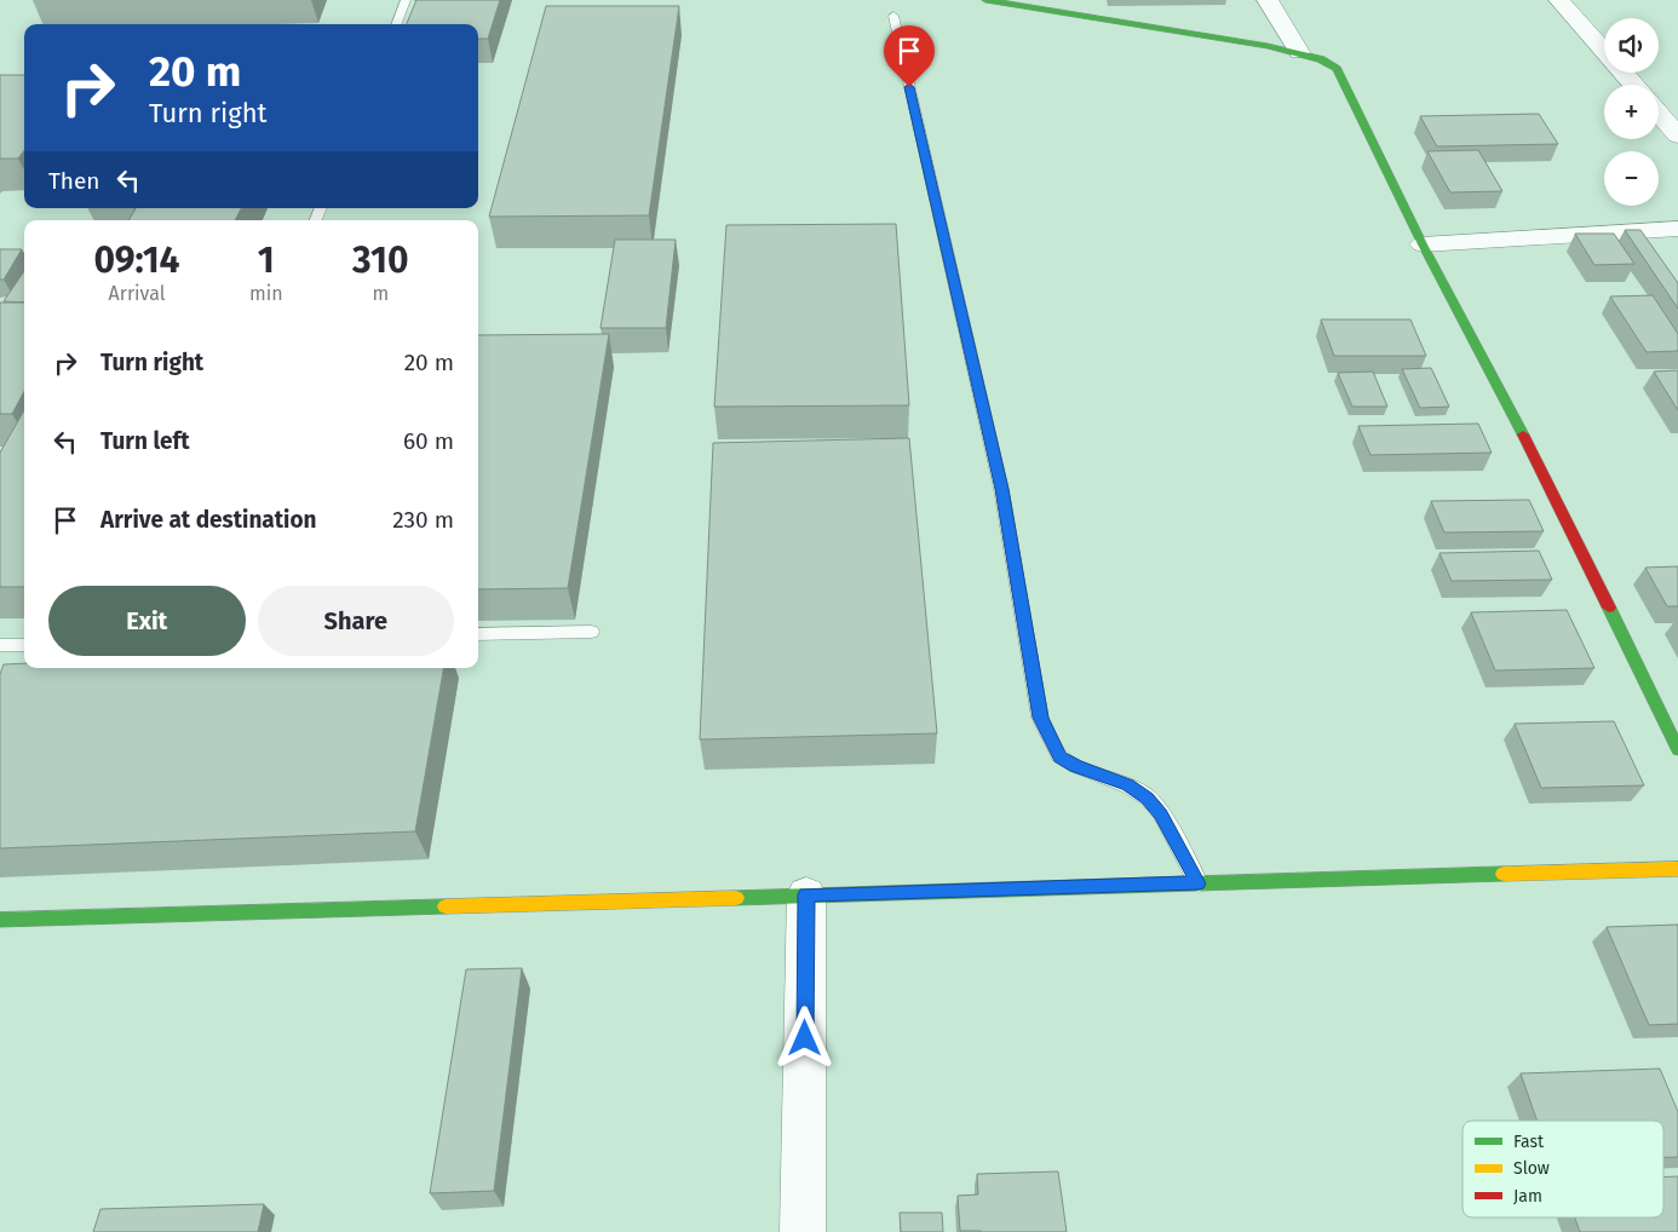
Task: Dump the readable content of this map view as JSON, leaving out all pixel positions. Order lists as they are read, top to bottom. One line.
{"legend":["Fast","Slow","Jam"],"page":{"map_buttons":["+","−"],"turn":["20 m","Turn right"],"then":"Then","eta":["09:14","Arrival","1","min","310","m"],"list":[{"name":"Turn right","value":"20 m"},{"name":"Turn left","value":"60 m"},{"name":"Arrive at destination","value":"230 m"}],"buttons":["Exit","Share"]}}
